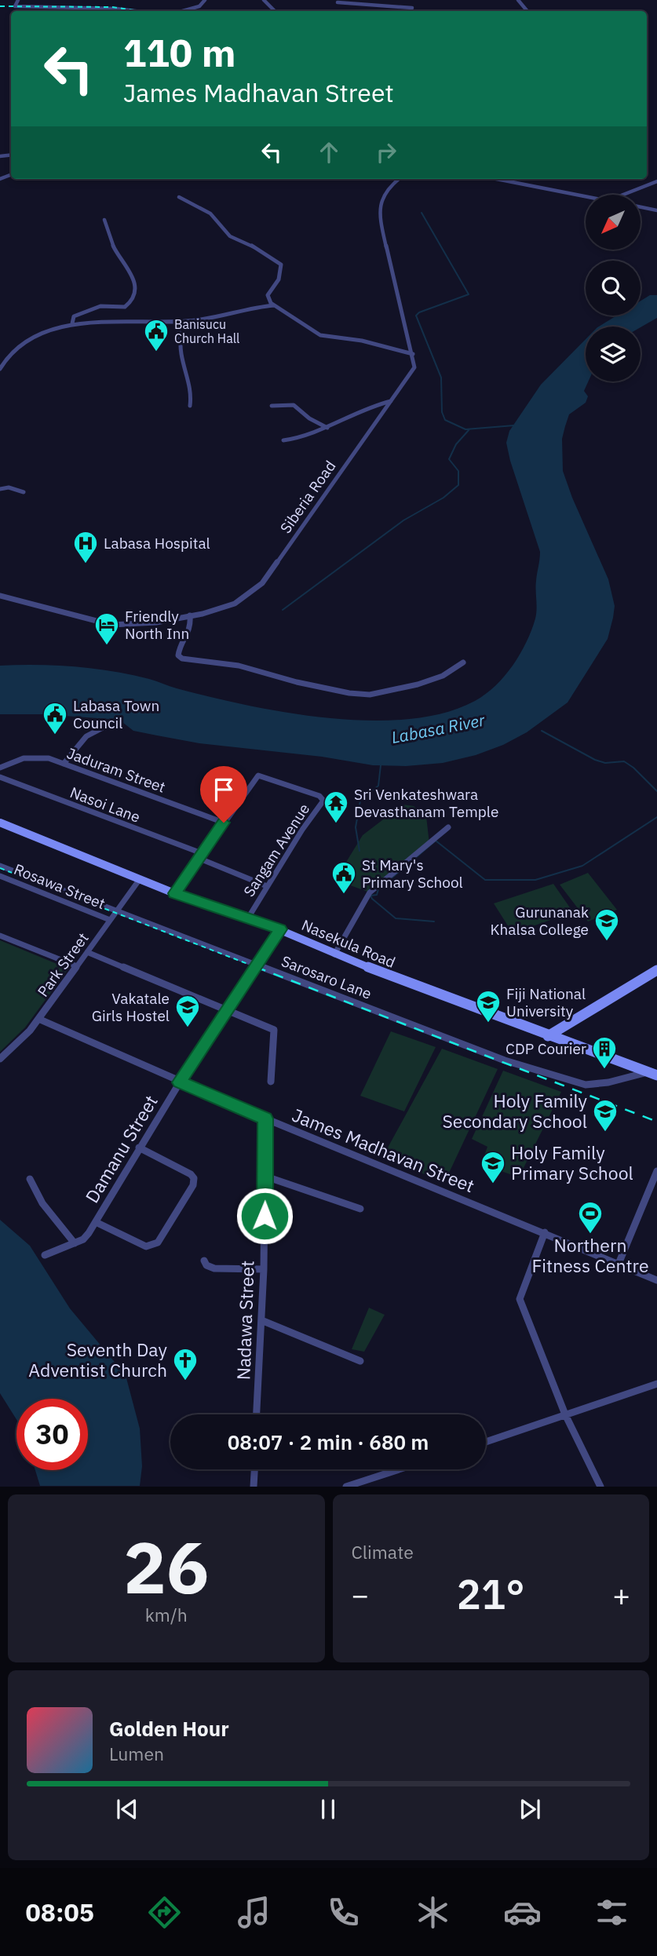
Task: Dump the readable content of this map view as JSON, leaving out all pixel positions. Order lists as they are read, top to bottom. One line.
{"streets":{"main road":["Nasekula Road"],"street":["Siberia Road","Jaduram Street","Nasoi Lane","Sangam Avenue","Rosawa Street","Park Street","Sarosaro Lane","Damanu Street","James Madhavan Street","Nadawa Street"]},"crossings":[["Jaduram Street","Sangam Avenue"],["Nasoi Lane","Sangam Avenue"],["Sangam Avenue","Nasekula Road"],["Rosawa Street","Park Street"],["Nasekula Road","Park Street"],["Nasekula Road","Sarosaro Lane"],["Nasekula Road","Damanu Street"],["Park Street","Sarosaro Lane"],["Park Street","James Madhavan Street"],["Sarosaro Lane","Damanu Street"],["Damanu Street","James Madhavan Street"],["James Madhavan Street","Nadawa Street"]],"water":["Labasa River"],"places":{"public building":["Banisucu Church Hall","Labasa Town Council","St Mary's Primary School"],"hospital":["Labasa Hospital"],"hotel":["Friendly North Inn"],"temple":["Sri Venkateshwara Devasthanam Temple"],"school or university":["Gurunanak Khalsa College","Fiji National University","Vakatale Girls Hostel","Holy Family Secondary School","Holy Family Primary School"],"building":["CDP Courier"],"sports":["Northern Fitness Centre"],"church":["Seventh Day Adventist Church"]},"north":"bottom left","page":{"turn":["110 m","James Madhavan Street"],"limit":"30","trip":"08:07 · 2 min · 680 m","tile":[["26","km/h"],"Climate"],"heat":["−","21°","+"],"song":["Golden Hour","Lumen"],"tabs":"08:05"}}
